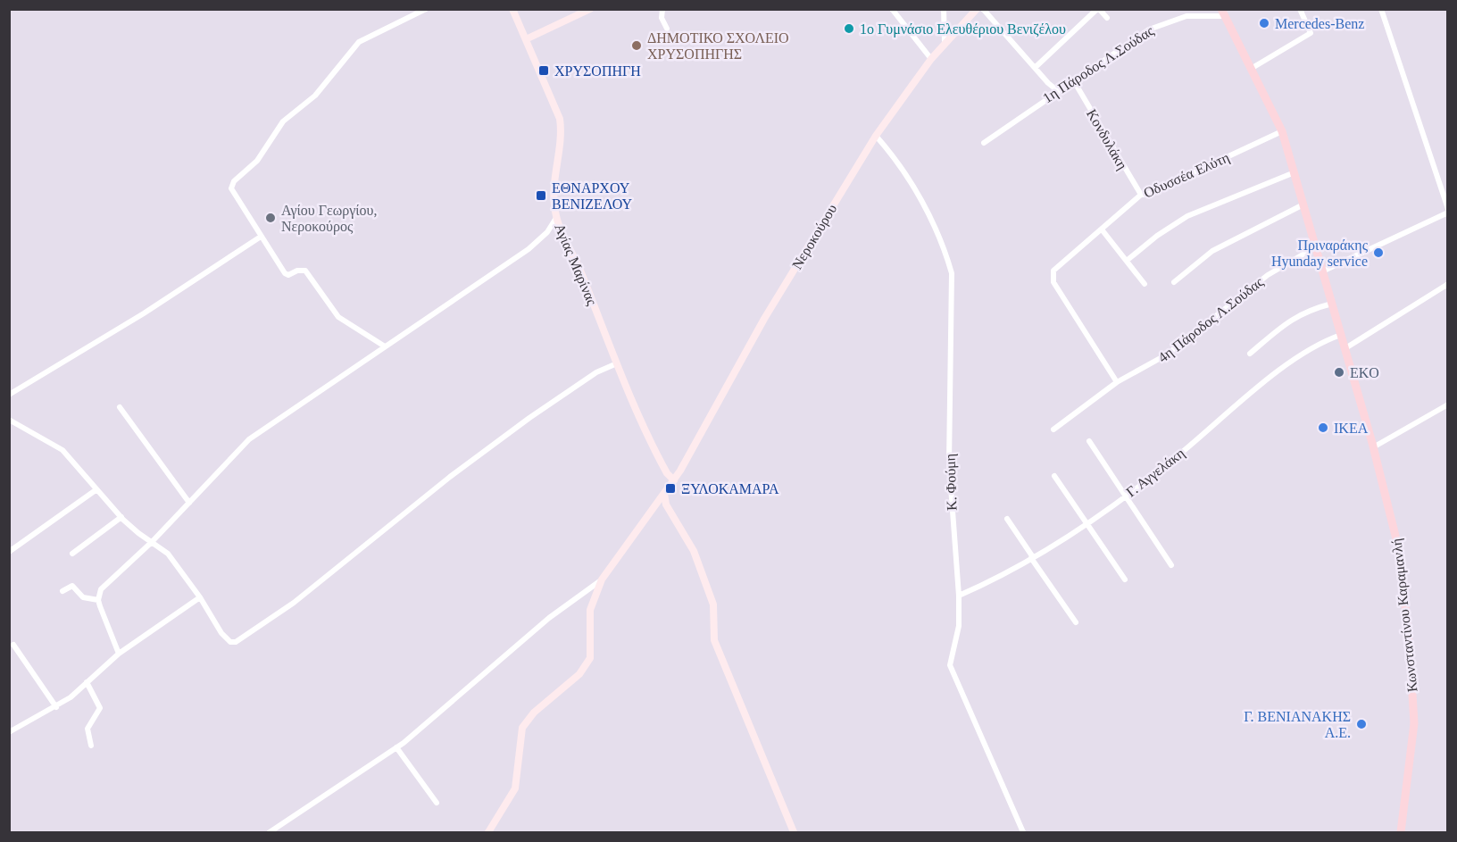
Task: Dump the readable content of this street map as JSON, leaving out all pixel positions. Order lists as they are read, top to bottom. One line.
{"streets":{"main road":["Νεροκούρου","Αγίας Μαρίνας","Κωνσταντίνου Καραμανλή"],"street":["1η Πάροδος Λ.Σούδας","Κονδυλάκη","Οδυσσέα Ελύτη","4η Πάροδος Λ.Σούδας","Γ. Αγγελάκη","Κ. Φούμη"]},"crossings":[["1η Πάροδος Λ.Σούδας","Κονδυλάκη"],["1η Πάροδος Λ.Σούδας","Κωνσταντίνου Καραμανλή"],["Κονδυλάκη","Οδυσσέα Ελύτη"],["Οδυσσέα Ελύτη","4η Πάροδος Λ.Σούδας"],["Οδυσσέα Ελύτη","Κωνσταντίνου Καραμανλή"],["Νεροκούρου","Αγίας Μαρίνας"],["Νεροκούρου","Κ. Φούμη"],["4η Πάροδος Λ.Σούδας","Κωνσταντίνου Καραμανλή"],["Γ. Αγγελάκη","Κ. Φούμη"],["Γ. Αγγελάκη","Κωνσταντίνου Καραμανλή"]],"places":{"other":["Mercedes-Benz","1ο Γυμνάσιο Ελευθέριου Βενιζέλου","ΔΗΜΟΤΙΚΟ ΣΧΟΛΕΙΟ ΧΡΥΣΟΠΗΓΗΣ","Αγίου Γεωργίου, Νεροκούρος","Πριναράκης Hyunday service","EKO","IKEA","Γ. ΒΕΝΙΑΝΑΚΗΣ A.E."],"transit":["ΧΡΥΣΟΠΗΓΗ","ΕΘΝΑΡΧΟΥ ΒΕΝΙΖΕΛΟΥ","ΞΥΛΟΚΑΜΑΡΑ"]}}
